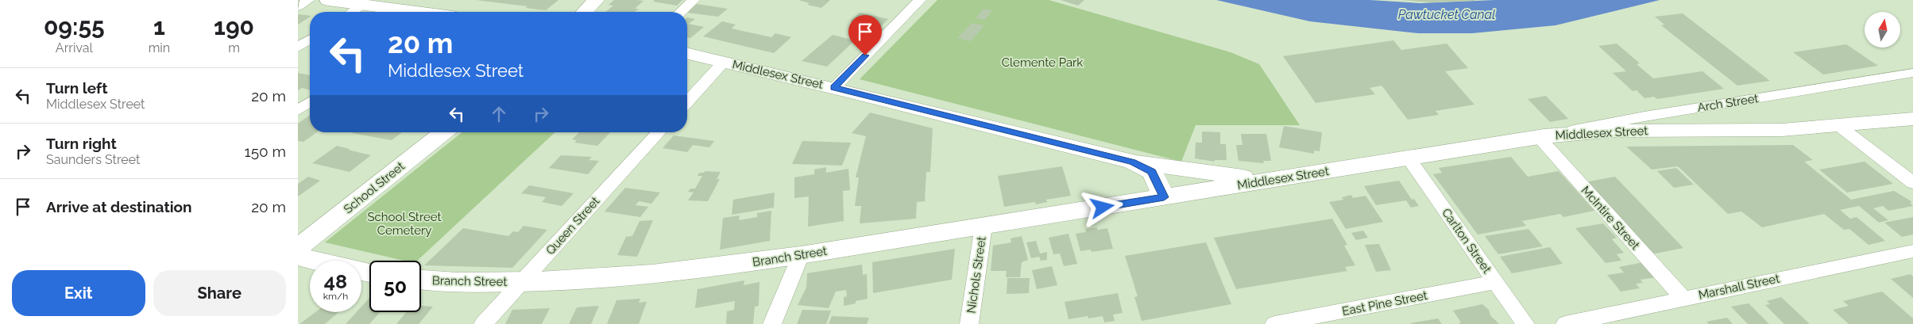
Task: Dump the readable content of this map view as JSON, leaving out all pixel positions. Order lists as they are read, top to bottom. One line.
{"streets":{"main road":["Middlesex Street","School Street","Branch Street"],"street":["Arch Street","McIntire Street","Queen Street","Carlton Street","Nichols Street","Marshall Street","East Pine Street"]},"crossings":[["Middlesex Street","Arch Street"],["Middlesex Street","McIntire Street"],["Middlesex Street","Carlton Street"],["Middlesex Street","Branch Street"],["Arch Street","McIntire Street"],["McIntire Street","Marshall Street"],["Queen Street","Branch Street"],["Carlton Street","East Pine Street"],["Branch Street","Nichols Street"]],"water":["Pawtucket Canal"],"parks":["Clemente Park","School Street Cemetery"],"north":"top","page":{"eta":["09:55","Arrival","1","min","190","m"],"turn":["20 m","Middlesex Street"],"list":[{"name":"Turn left","note":"Middlesex Street","value":"20 m"},{"name":"Turn right","note":"Saunders Street","value":"150 m"},{"name":"Arrive at destination","value":"20 m"}],"speed":"48 km/h","limit":"50","buttons":["Exit","Share"]}}
